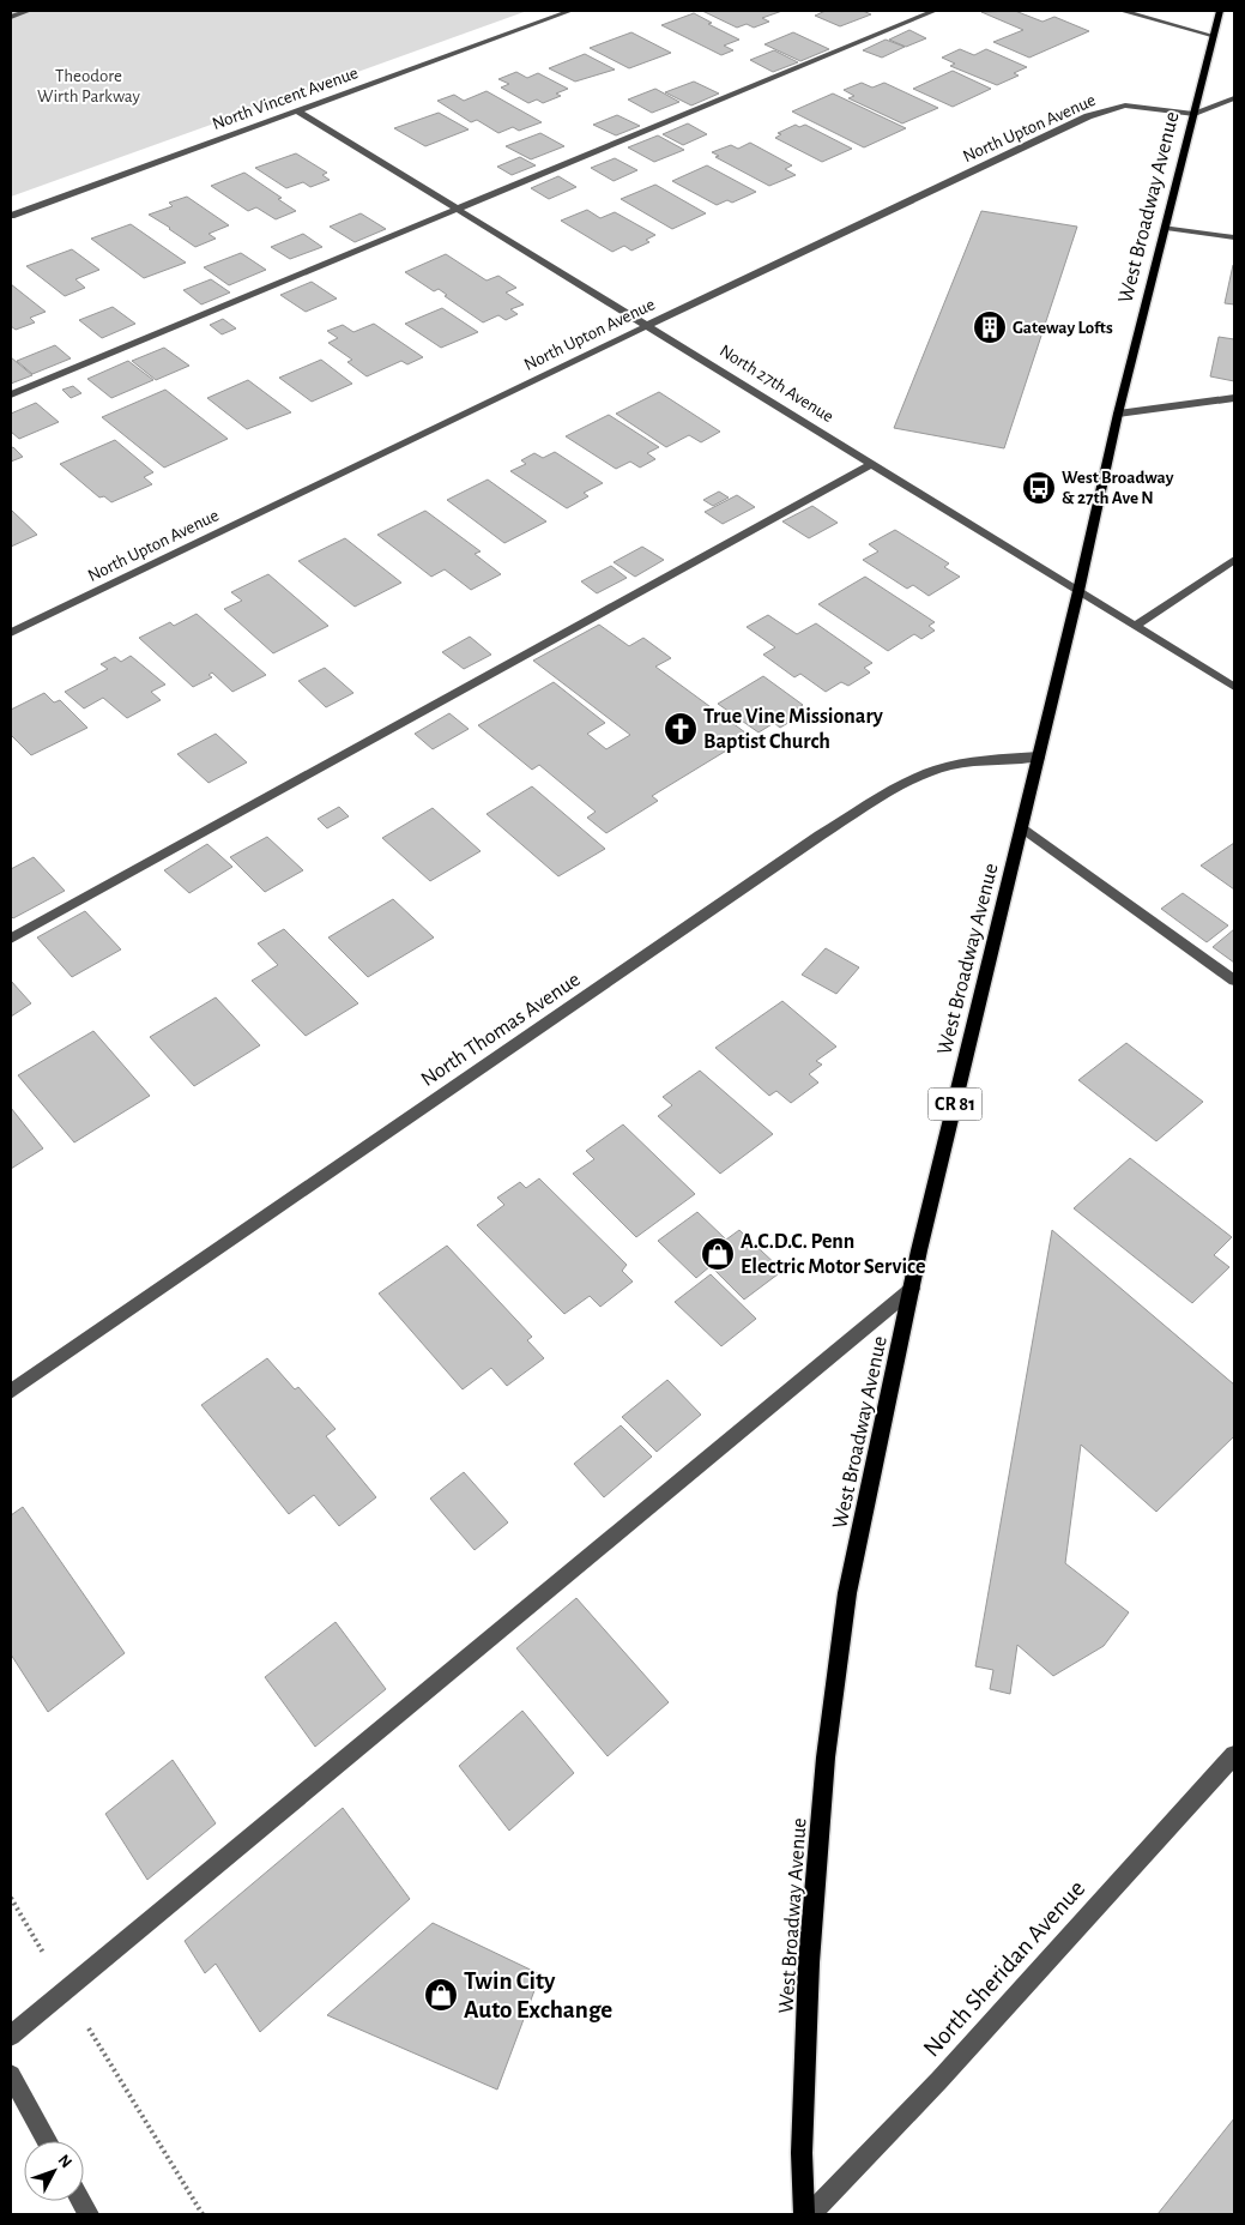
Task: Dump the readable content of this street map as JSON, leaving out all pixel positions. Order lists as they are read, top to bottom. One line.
{"streets":{"main road":["West Broadway Avenue","CR 81"],"street":["North Vincent Avenue","North Upton Avenue","North 27th Avenue","North Thomas Avenue","North Sheridan Avenue"]},"crossings":[["North Vincent Avenue","North 27th Avenue"],["North Upton Avenue","West Broadway Avenue"],["North Upton Avenue","North 27th Avenue"],["West Broadway Avenue","North 27th Avenue"],["West Broadway Avenue","North Thomas Avenue"]],"parks":["Theodore Wirth Parkway"],"places":{"building":["Gateway Lofts"],"bus stop":["West Broadway & 27th Ave N"],"church":["True Vine Missionary Baptist Church"],"shop":["A.C.D.C. Penn Electric Motor Service","Twin City Auto Exchange"]},"north":"top right"}
